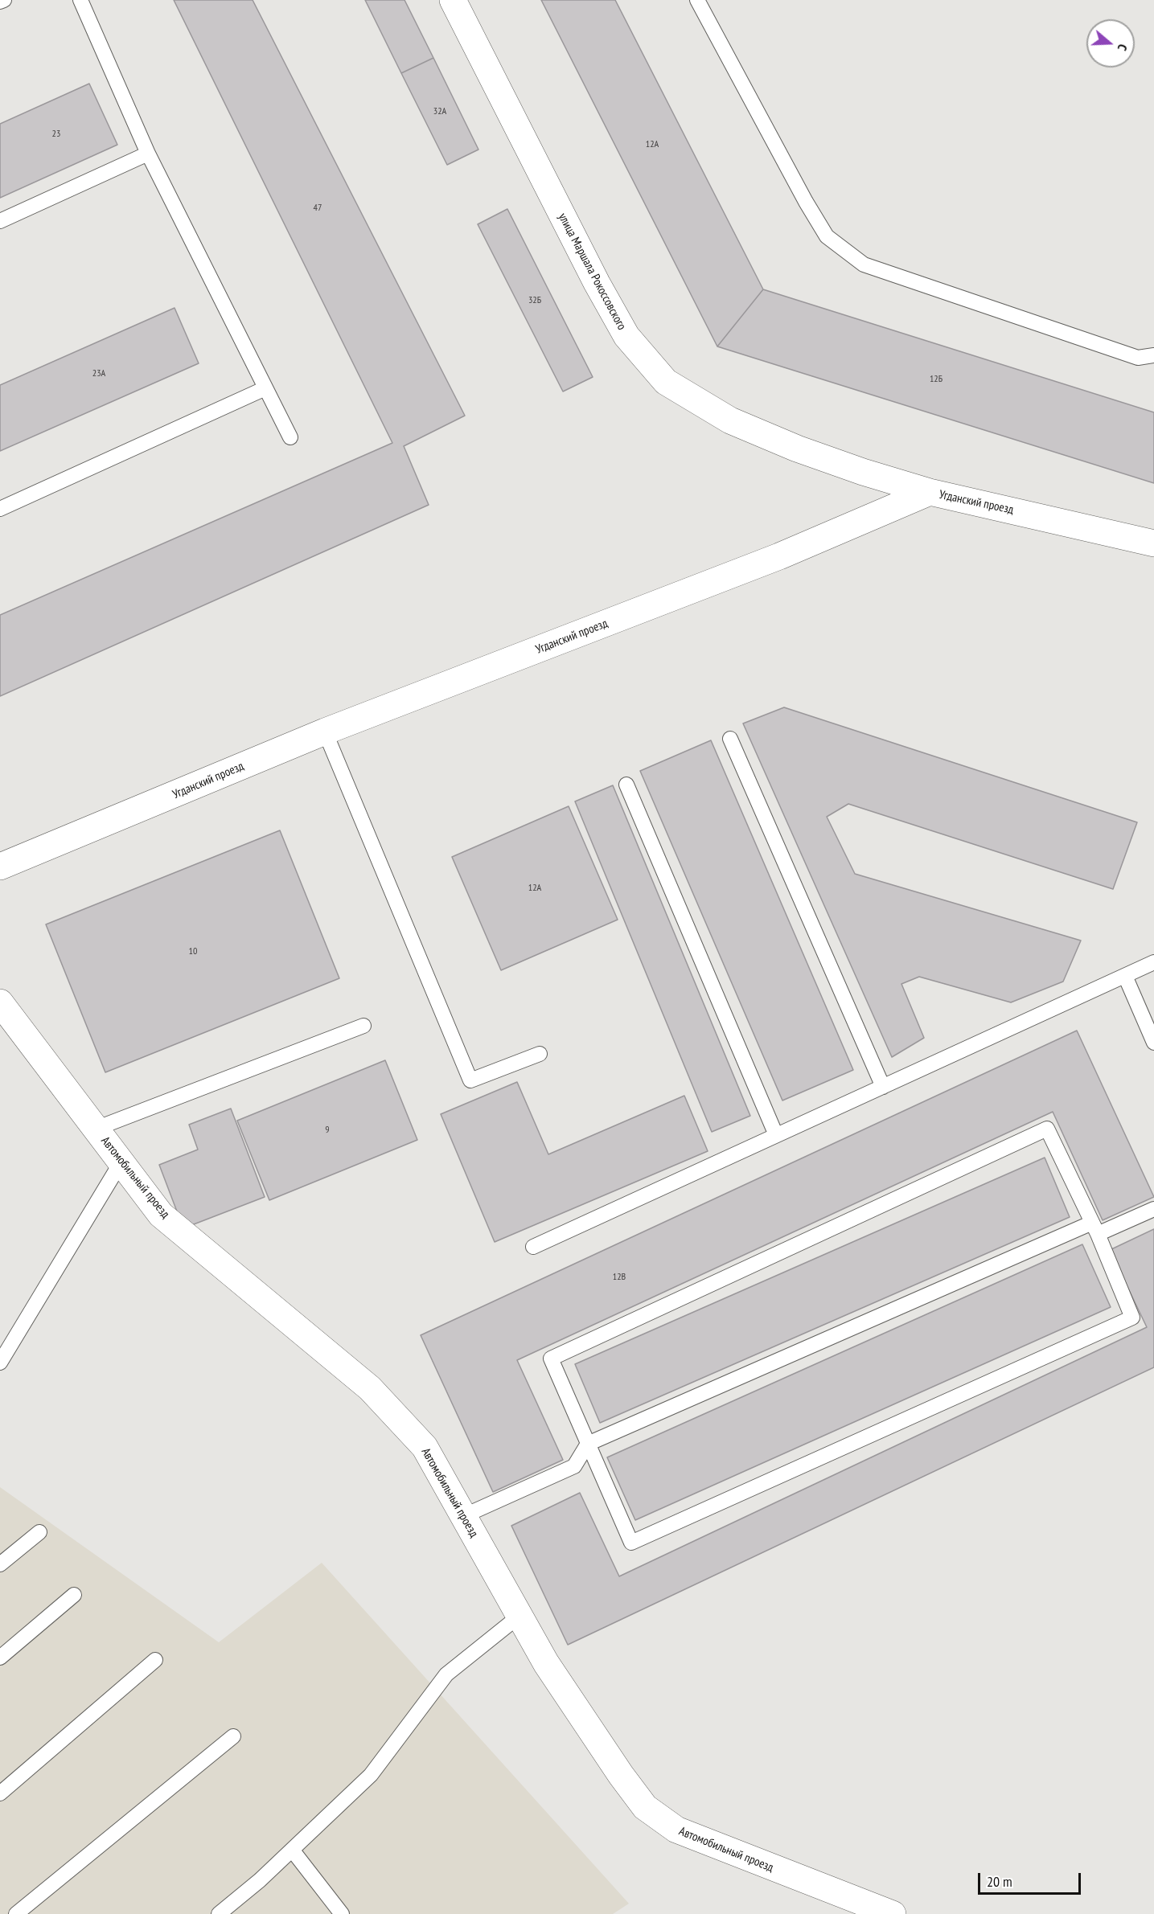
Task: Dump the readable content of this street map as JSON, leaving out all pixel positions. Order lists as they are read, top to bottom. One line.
{"streets":{"street":["улица Маршала Рокоссовского","Угданский проезд","Автомобильный проезд"]},"crossings":[["улица Маршала Рокоссовского","Угданский проезд"]],"house_numbers":["32А","23","12А","47","32Б","23А","12Б","12А","10","9","12В"],"scale_bar":"20 m","north":"right"}
